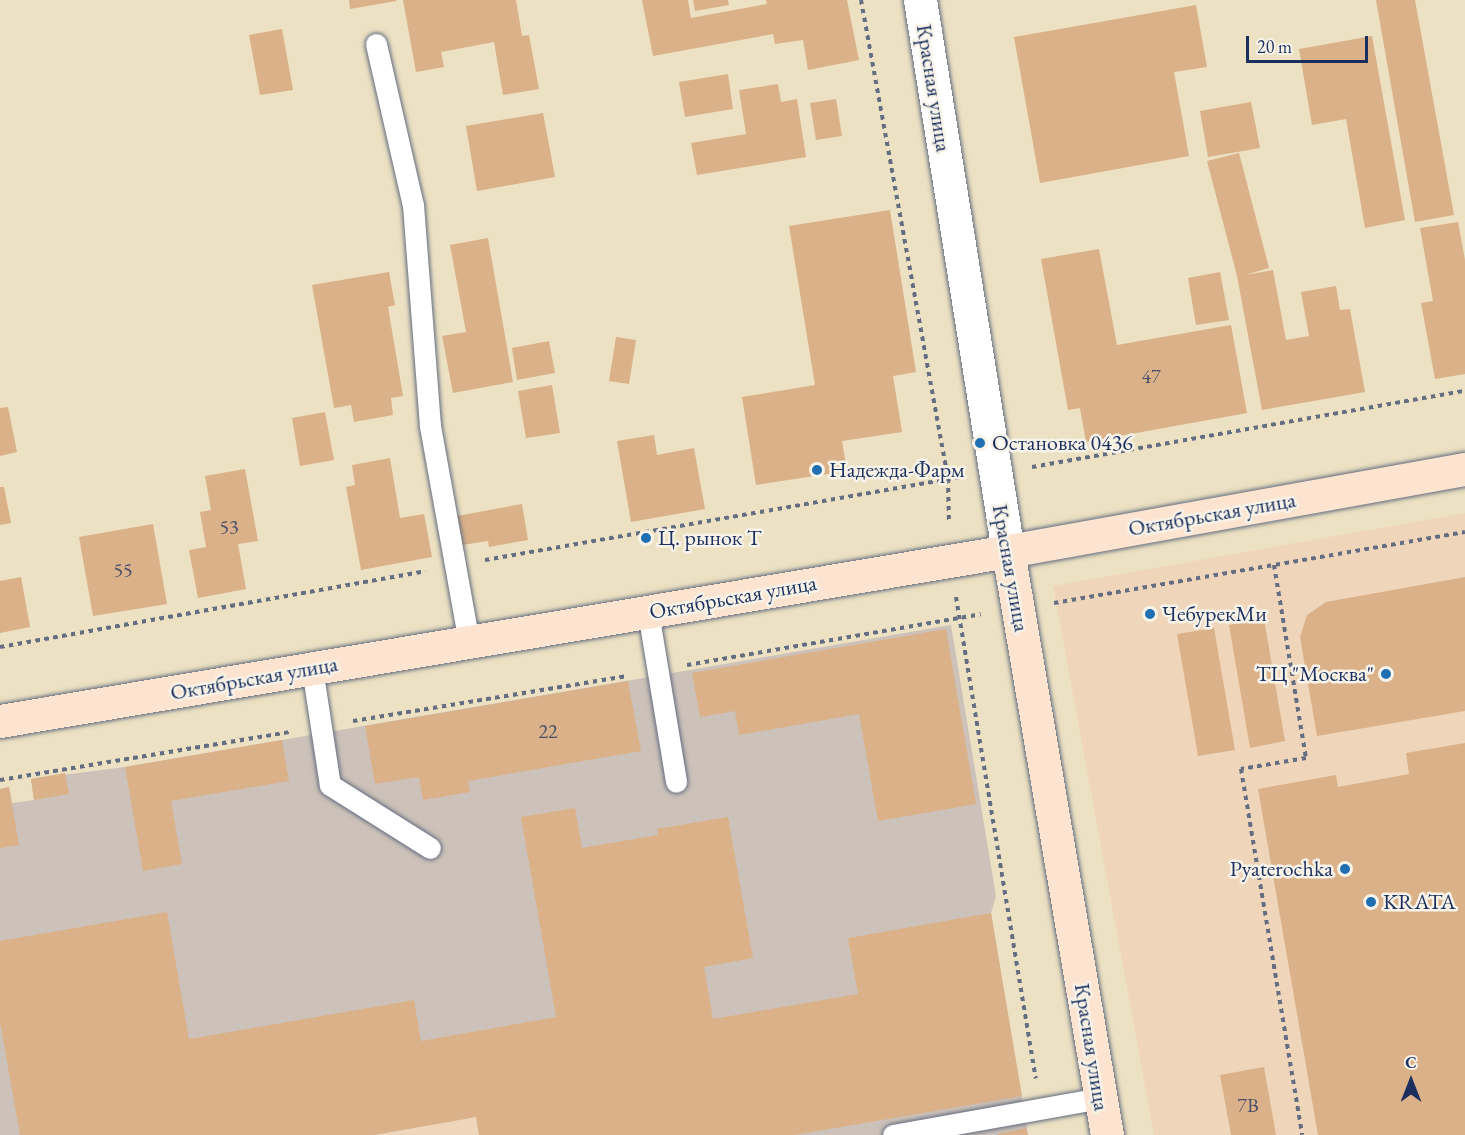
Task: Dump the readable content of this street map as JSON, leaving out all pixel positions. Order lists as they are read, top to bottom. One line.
{"streets":{"main road":["Красная улица","Октябрьская улица"]},"crossings":[["Красная улица","Октябрьская улица"]],"places":["Остановка 0436","Надежда-Фарм","Ц. рынок Т","ЧебурекМи","ТЦ \"Москва\"","Pyaterochka","KRATA"],"house_numbers":["47","53","55","22","7В"],"scale_bar":"20 m","north":"top"}
